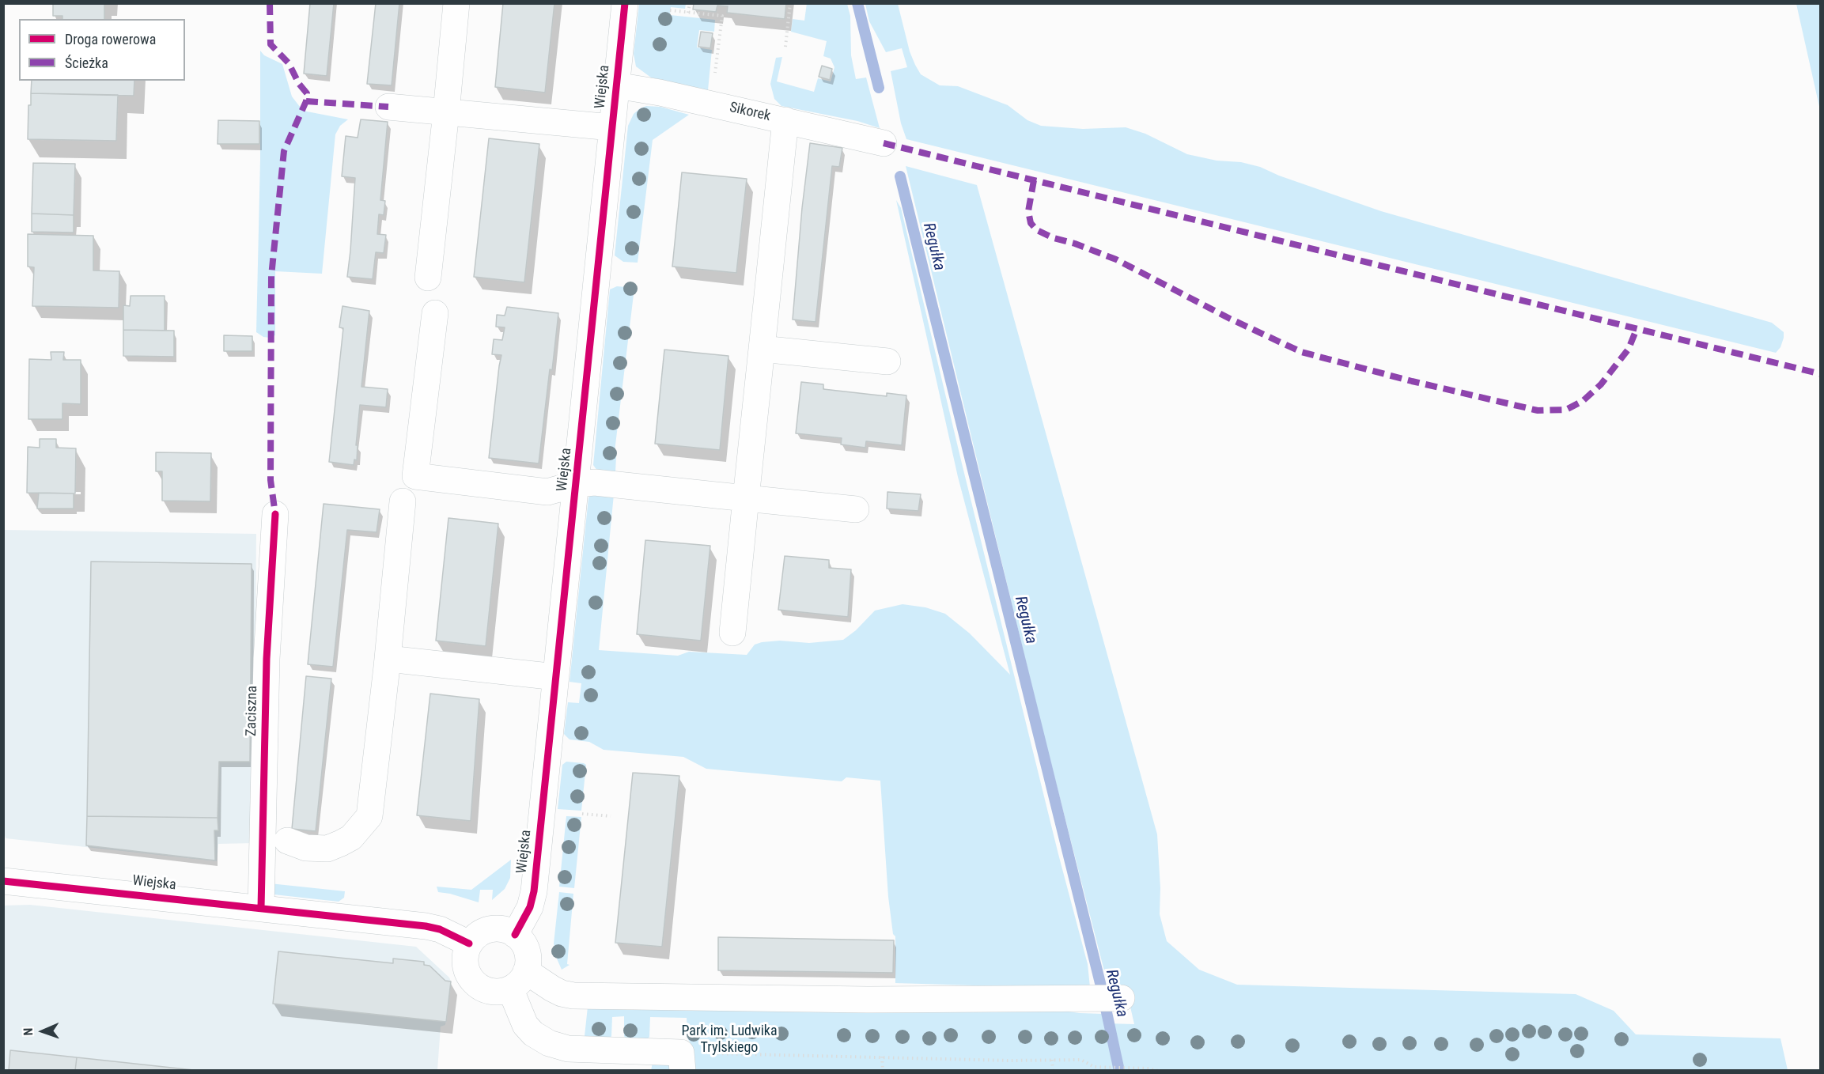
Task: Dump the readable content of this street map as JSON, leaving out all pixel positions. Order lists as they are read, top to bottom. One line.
{"streets":{"street":["Wiejska","Sikorek","Zaciszna"]},"crossings":[["Wiejska","Sikorek"],["Wiejska","Zaciszna"]],"water":["Regułka"],"parks":["Park im. Ludwika Trylskiego"],"legend":["Droga rowerowa","Ścieżka"],"north":"left"}
